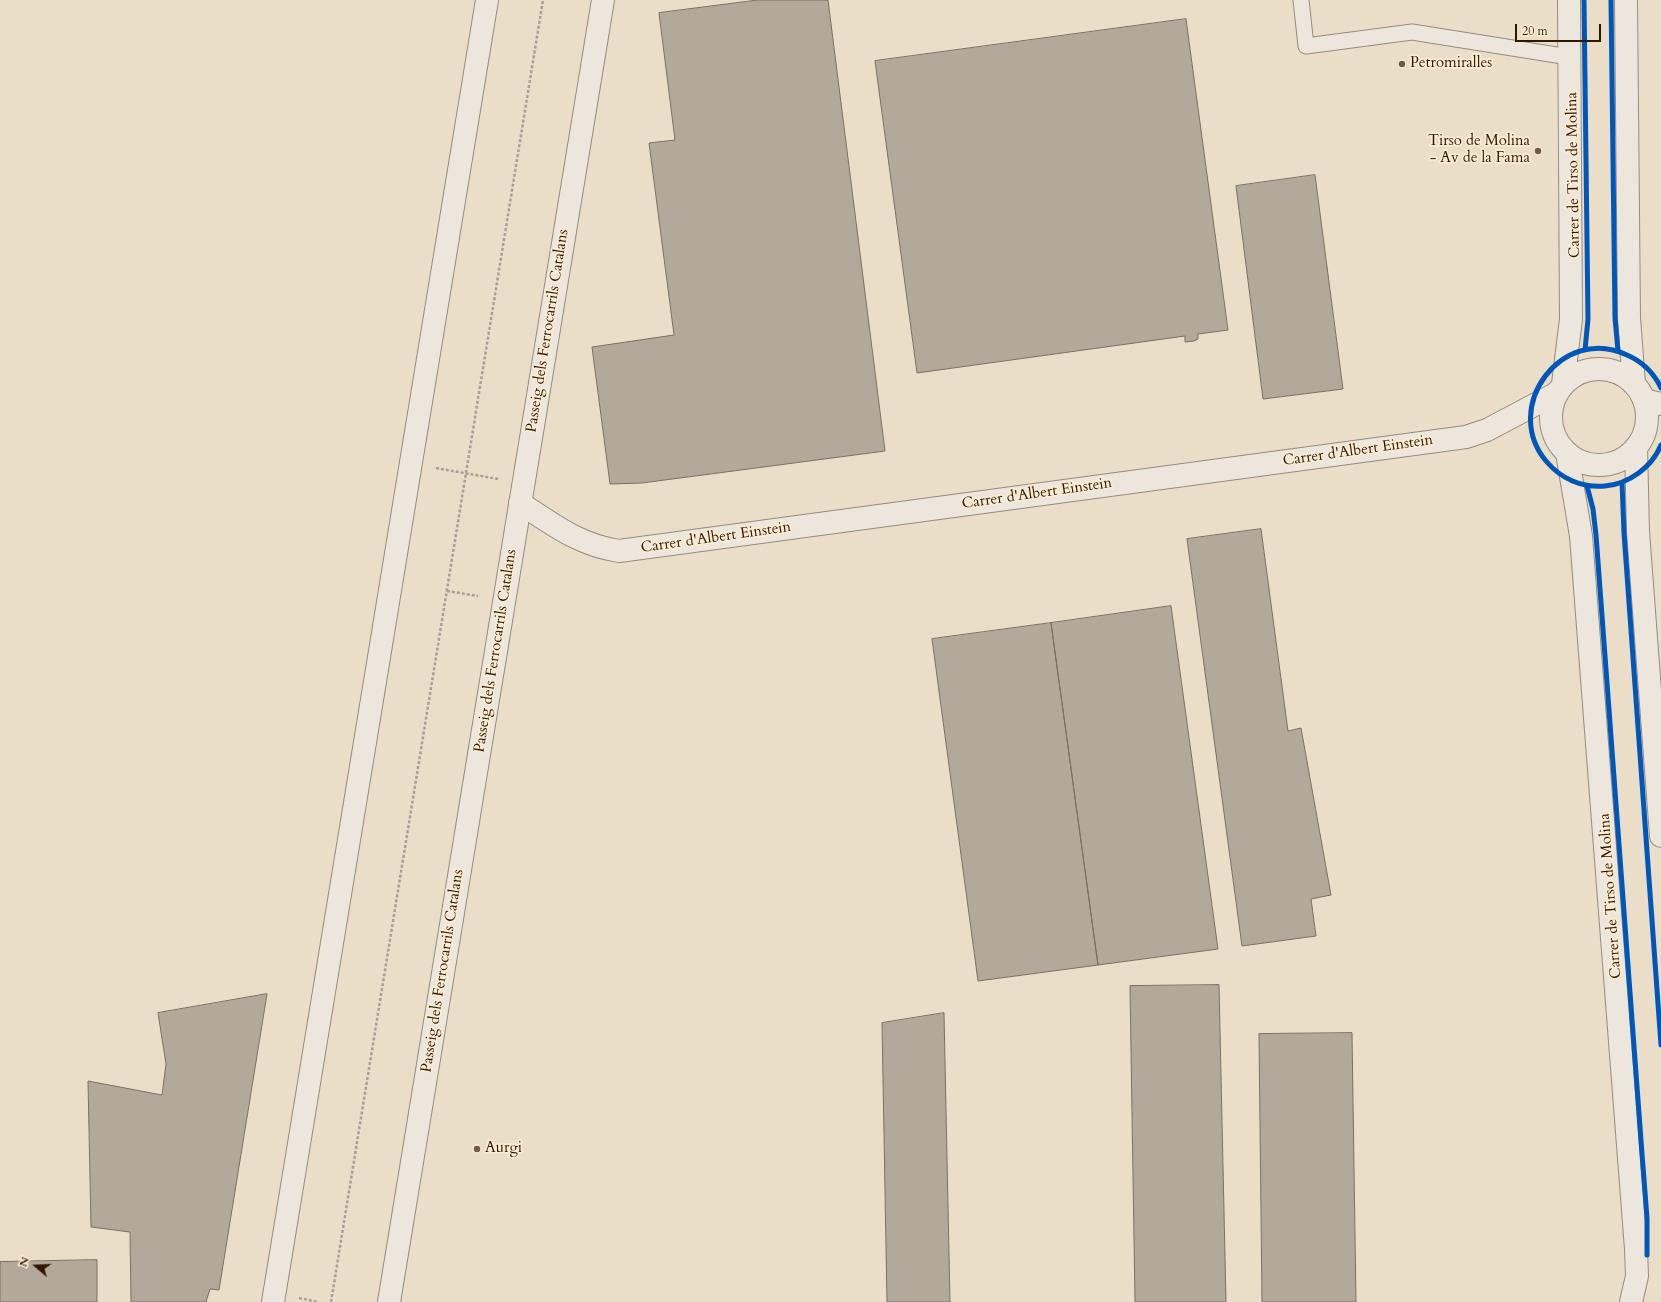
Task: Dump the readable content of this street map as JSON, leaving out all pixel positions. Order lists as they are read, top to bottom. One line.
{"streets":{"street":["Carrer de Tirso de Molina","Passeig dels Ferrocarrils Catalans","Carrer d'Albert Einstein"]},"crossings":[["Carrer de Tirso de Molina","Carrer d'Albert Einstein"],["Passeig dels Ferrocarrils Catalans","Carrer d'Albert Einstein"]],"places":["Petromiralles","Tirso de Molina - Av de la Fama","Aurgi"],"scale_bar":"20 m","north":"left"}
